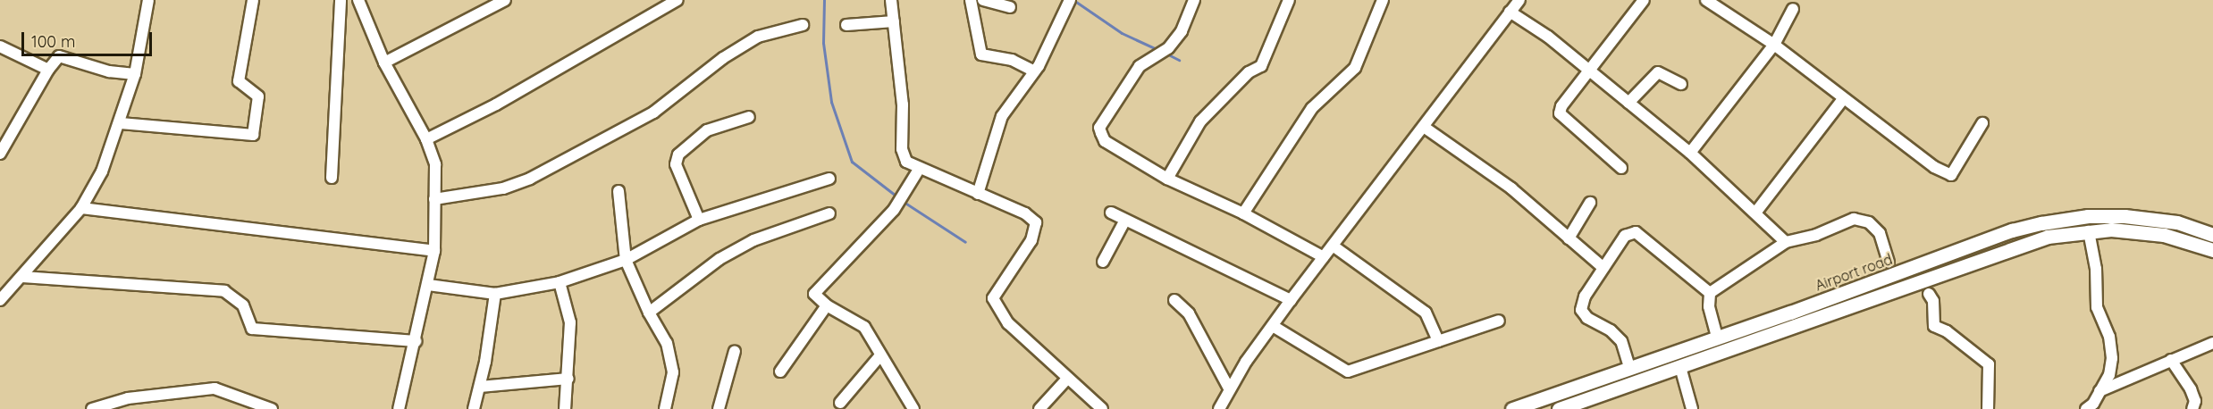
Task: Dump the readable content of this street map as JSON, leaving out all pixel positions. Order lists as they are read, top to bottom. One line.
{"streets":{"main road":["Airport road"]},"scale_bar":"100 m"}
